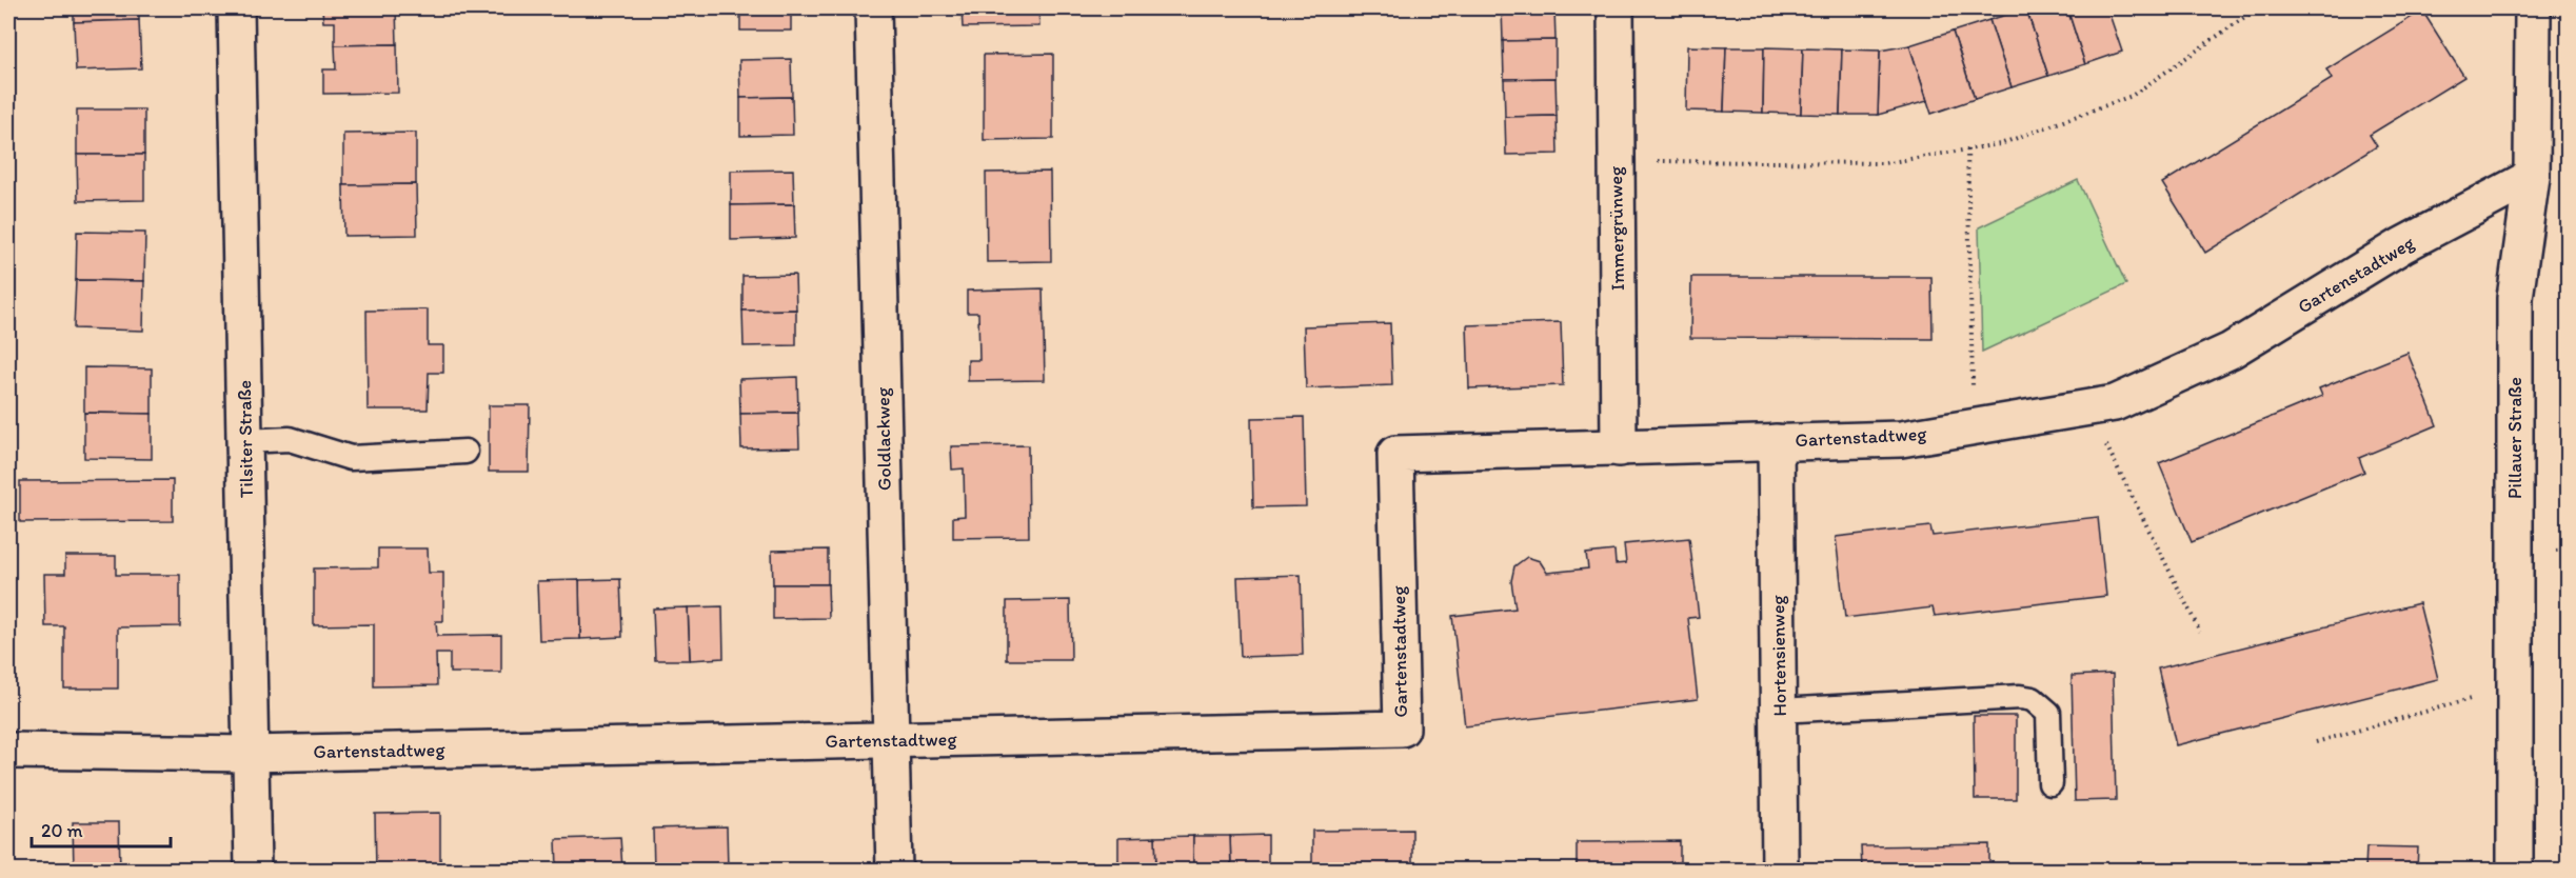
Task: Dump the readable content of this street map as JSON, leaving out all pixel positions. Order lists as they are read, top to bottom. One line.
{"streets":{"street":["Immergrünweg","Gartenstadtweg","Pillauer Straße","Tilsiter Straße","Goldlackweg","Hortensienweg"]},"crossings":[["Immergrünweg","Gartenstadtweg"],["Gartenstadtweg","Pillauer Straße"],["Gartenstadtweg","Tilsiter Straße"],["Gartenstadtweg","Goldlackweg"],["Gartenstadtweg","Hortensienweg"]],"scale_bar":"20 m"}
